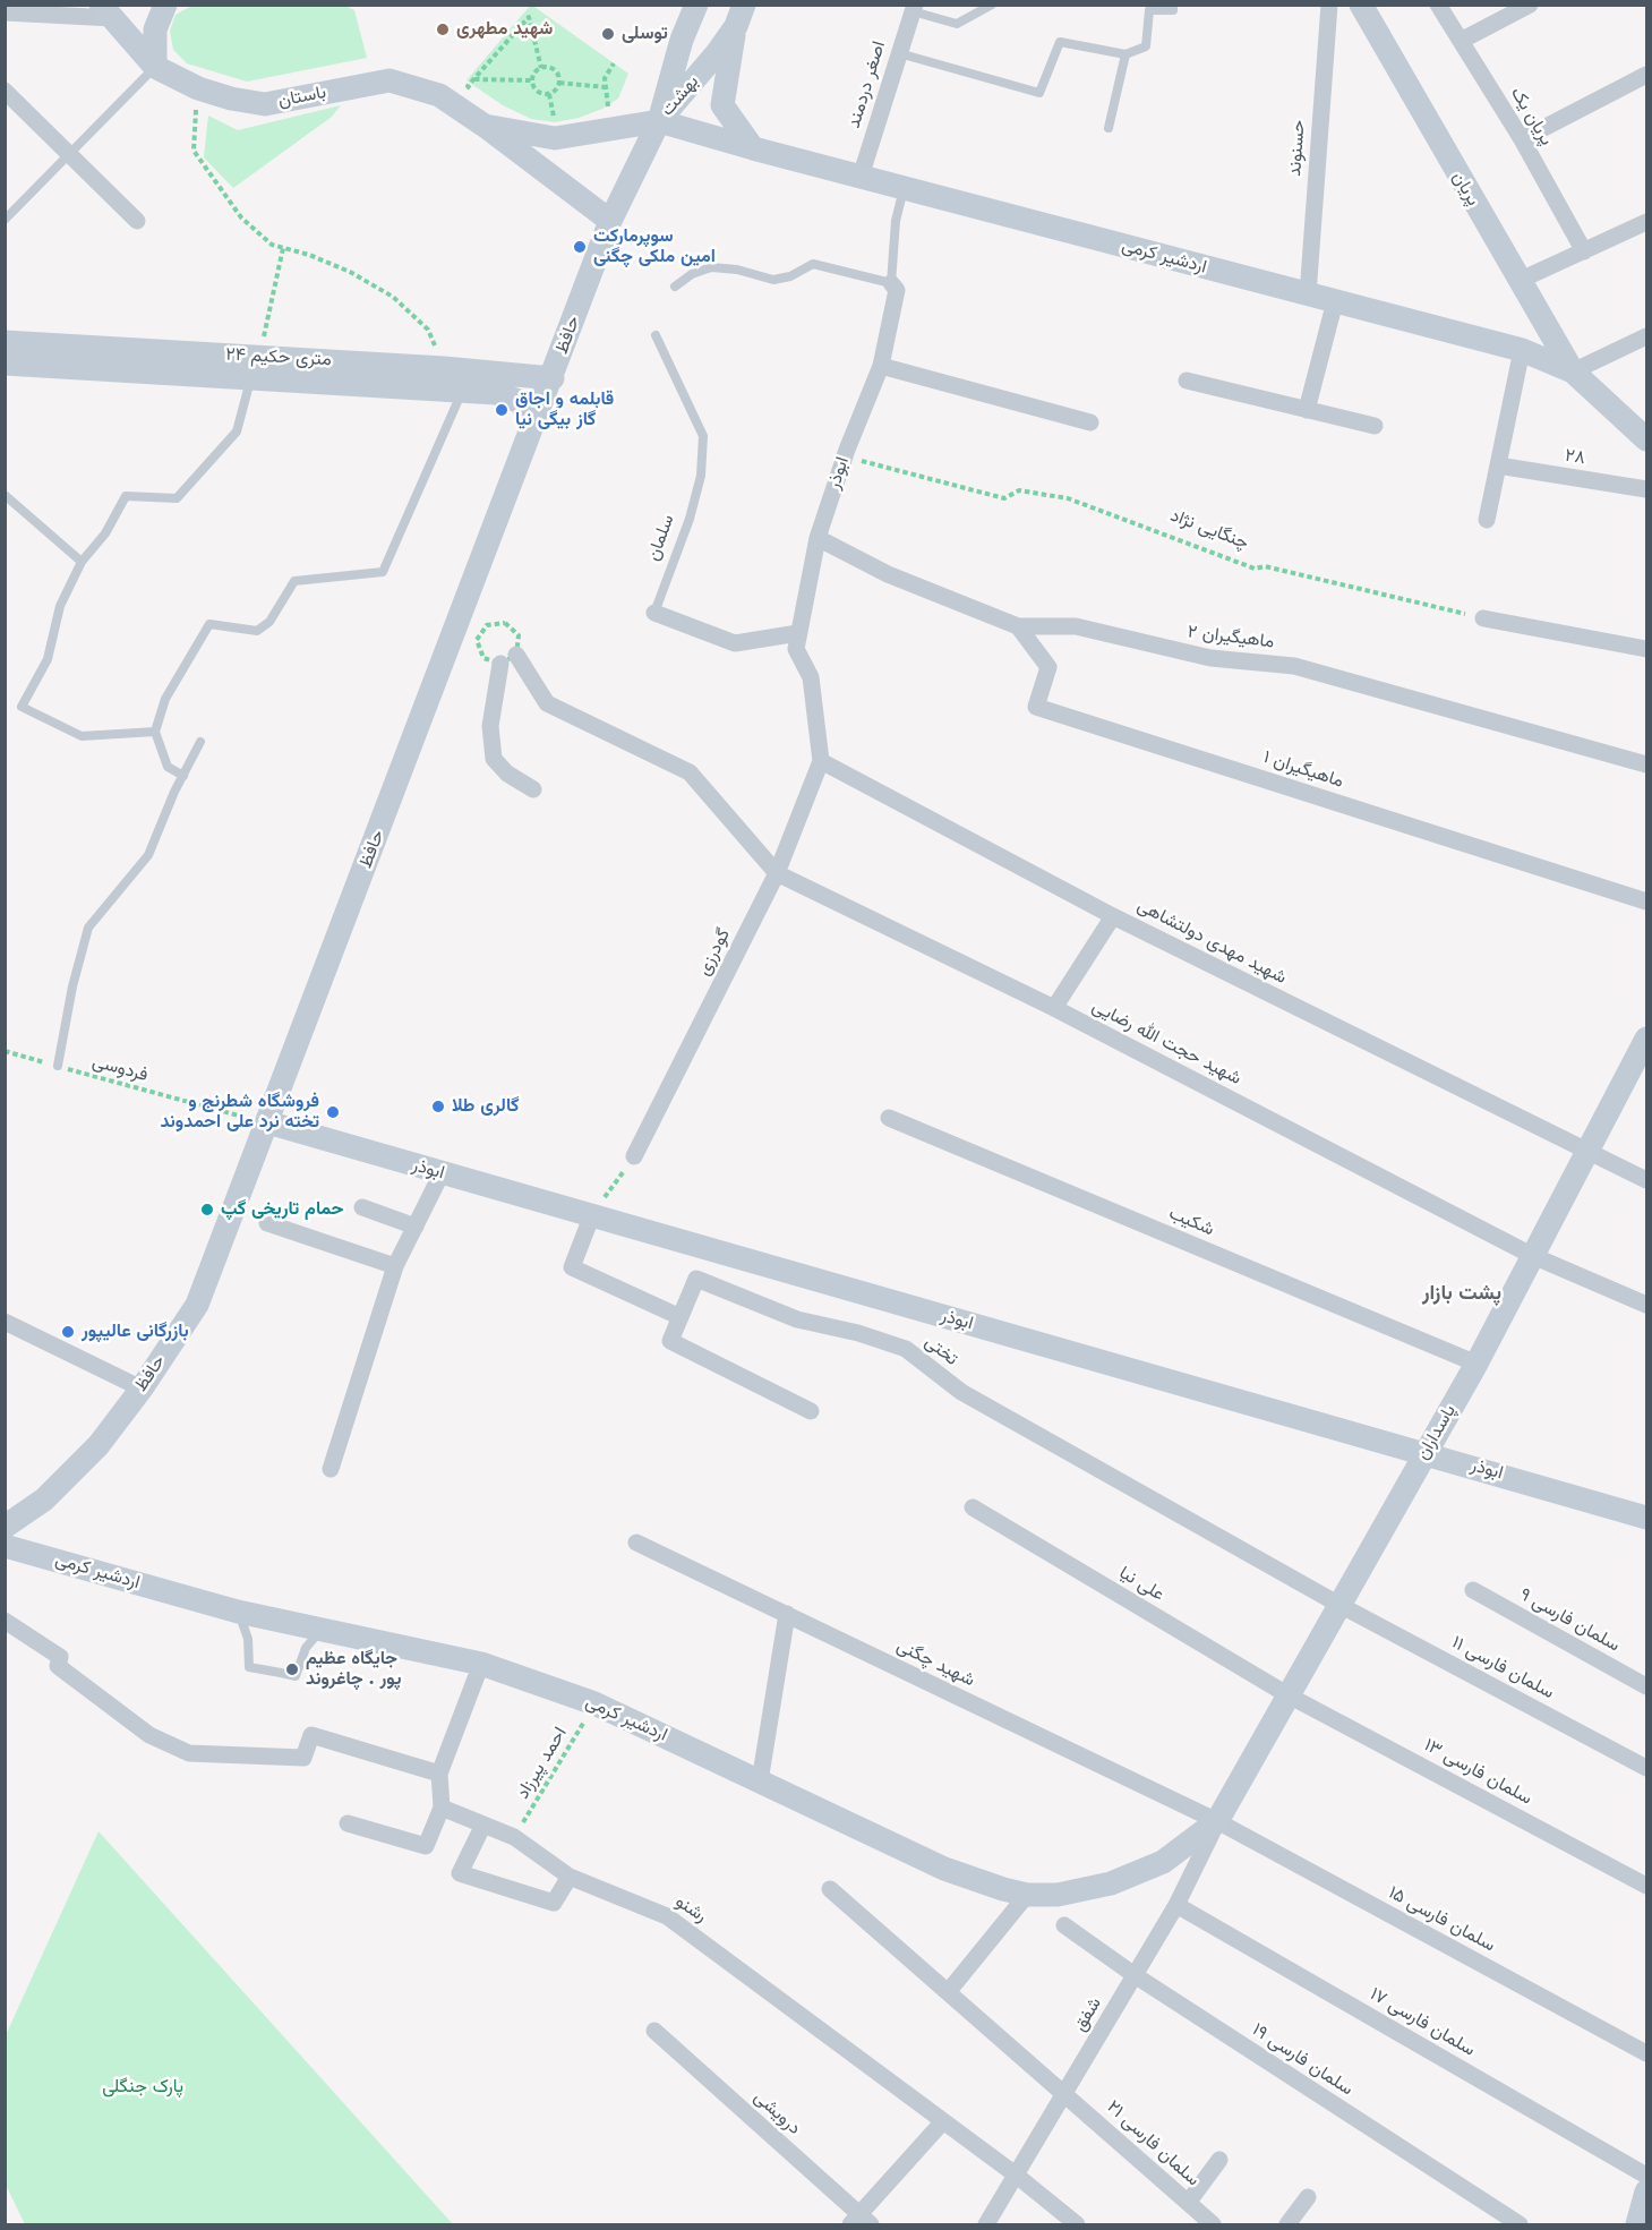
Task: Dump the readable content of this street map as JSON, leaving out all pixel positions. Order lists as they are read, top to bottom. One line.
{"streets":{"main road":["بهشت","باستان","پریان","اردشیر کرمی","حافظ","۲۴ متری حکیم","ابوذر","پاسداران"],"street":["اصغر دردمند","پریان یک","حسنوند","۲۸","سلمان","ماهیگیران ۲","ماهیگیران ۱","شهید مهدی دولتشاهی","گودرزی","شهید حجت الله رضایی","شکیب","تختی","علی نیا","سلمان فارسی ۹","شهید چگنی","سلمان فارسی ۱۱","سلمان فارسی ۱۳","رشنو","سلمان فارسی ۱۵","شفق","سلمان فارسی ۱۷","سلمان فارسی ۱۹","درویشی","سلمان فارسی ۲۱"],"path":["چنگایی نژاد","فردوسی","احمد پیرزاد"]},"crossings":[["اصغر دردمند","اردشیر کرمی"],["بهشت","باستان"],["بهشت","اردشیر کرمی"],["بهشت","حافظ"],["باستان","اردشیر کرمی"],["باستان","حافظ"],["حسنوند","اردشیر کرمی"],["پریان","اردشیر کرمی"],["اردشیر کرمی","حافظ"],["اردشیر کرمی","ابوذر"],["اردشیر کرمی","پاسداران"],["اردشیر کرمی","شهید چگنی"],["اردشیر کرمی","احمد پیرزاد"],["اردشیر کرمی","سلمان فارسی ۱۵"],["اردشیر کرمی","شفق"],["حافظ","۲۴ متری حکیم"],["حافظ","ابوذر"],["حافظ","فردوسی"],["ابوذر","چنگایی نژاد"],["ابوذر","سلمان"],["ابوذر","ماهیگیران ۲"],["ابوذر","شهید مهدی دولتشاهی"],["ابوذر","گودرزی"],["ابوذر","فردوسی"],["ابوذر","پاسداران"],["ماهیگیران ۲","ماهیگیران ۱"],["شهید مهدی دولتشاهی","گودرزی"],["شهید مهدی دولتشاهی","پاسداران"],["گودرزی","شهید حجت الله رضایی"],["شهید حجت الله رضایی","پاسداران"],["شکیب","پاسداران"],["تختی","پاسداران"],["تختی","سلمان فارسی ۱۱"],["پاسداران","علی نیا"],["پاسداران","شهید چگنی"],["پاسداران","سلمان فارسی ۱۱"],["پاسداران","سلمان فارسی ۱۳"],["پاسداران","سلمان فارسی ۱۵"],["پاسداران","شفق"],["علی نیا","سلمان فارسی ۱۳"],["شهید چگنی","سلمان فارسی ۱۵"],["شهید چگنی","شفق"],["احمد پیرزاد","رشنو"],["رشنو","شفق"],["سلمان فارسی ۱۵","شفق"],["شفق","سلمان فارسی ۱۷"],["شفق","سلمان فارسی ۱۹"],["شفق","سلمان فارسی ۲۱"]],"districts":["پشت بازار"],"parks":["پارک جنگلی"],"places":["شهید مطهری","توسلی","سوپرمارکت امین ملکی چگنی","قابلمه و اجاق گاز بیگی نیا","گالری طلا","فروشگاه شطرنج و تخته نرد علی احمدوند","حمام تاریخی گپ","بازرگانی عالیپور","جایگاه عظیم پور . چاغروند"]}
